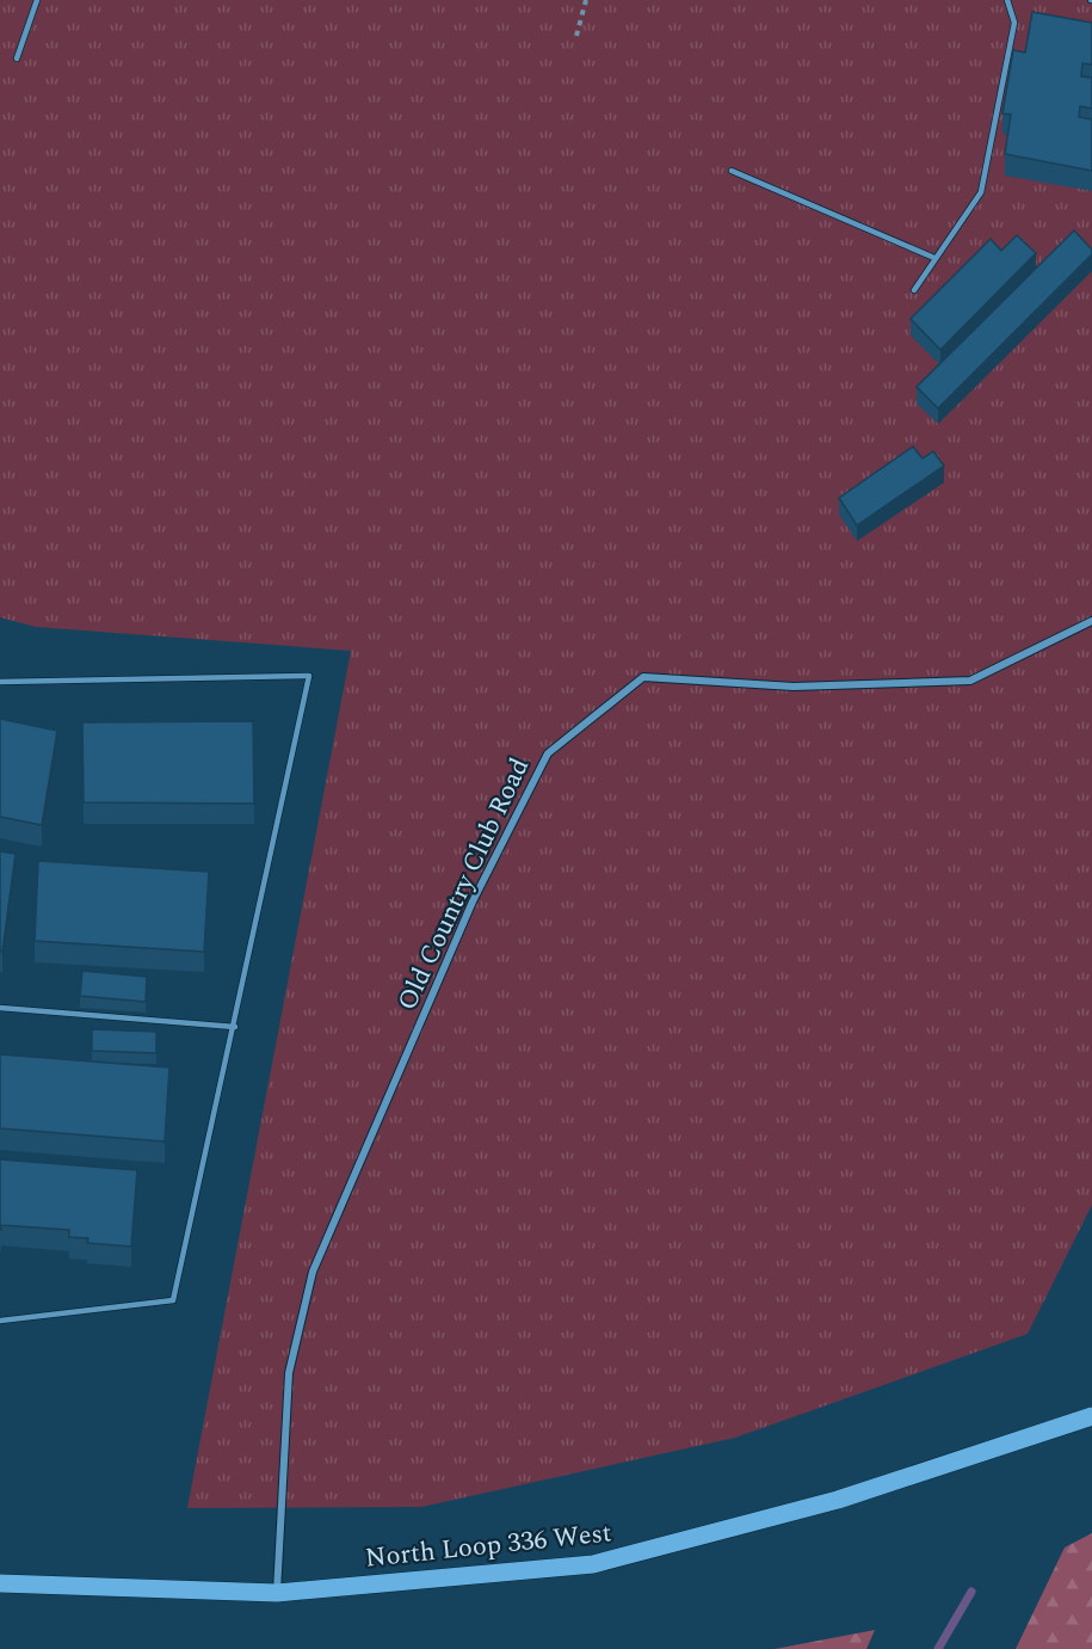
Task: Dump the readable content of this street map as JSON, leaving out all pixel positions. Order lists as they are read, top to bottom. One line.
{"streets":{"main road":["North Loop 336 West"],"street":["Old Country Club Road"]},"crossings":[["Old Country Club Road","North Loop 336 West"]]}
